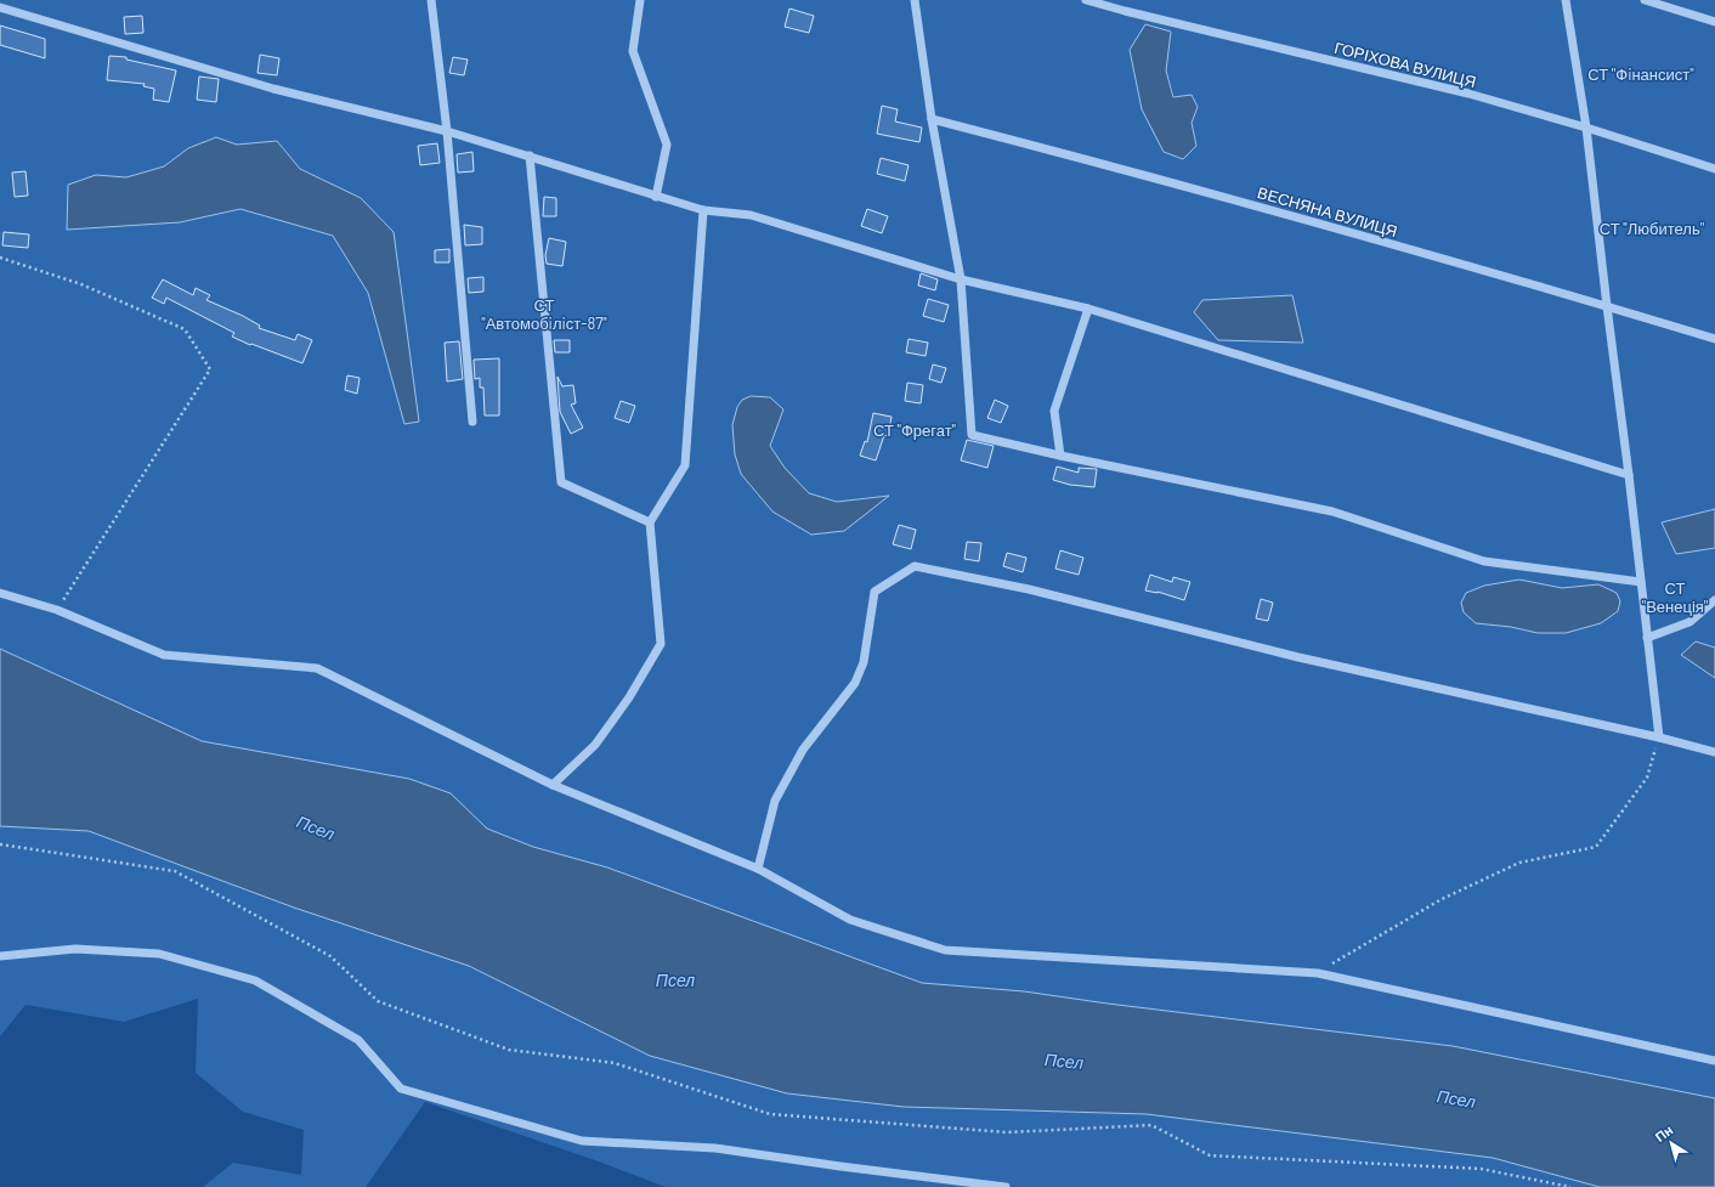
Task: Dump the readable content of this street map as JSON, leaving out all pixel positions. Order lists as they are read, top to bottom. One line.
{"streets":{"street":["ГОРІХОВА ВУЛИЦЯ","ВЕСНЯНА ВУЛИЦЯ"]},"water":["Псел"],"parks":["СТ \"Фiнансист\"","СТ \"Любитель\"","СТ \"Автомобiлiст-87\"","СТ \"Фрегат\"","СТ \"Венеція\""],"north":"top left"}
